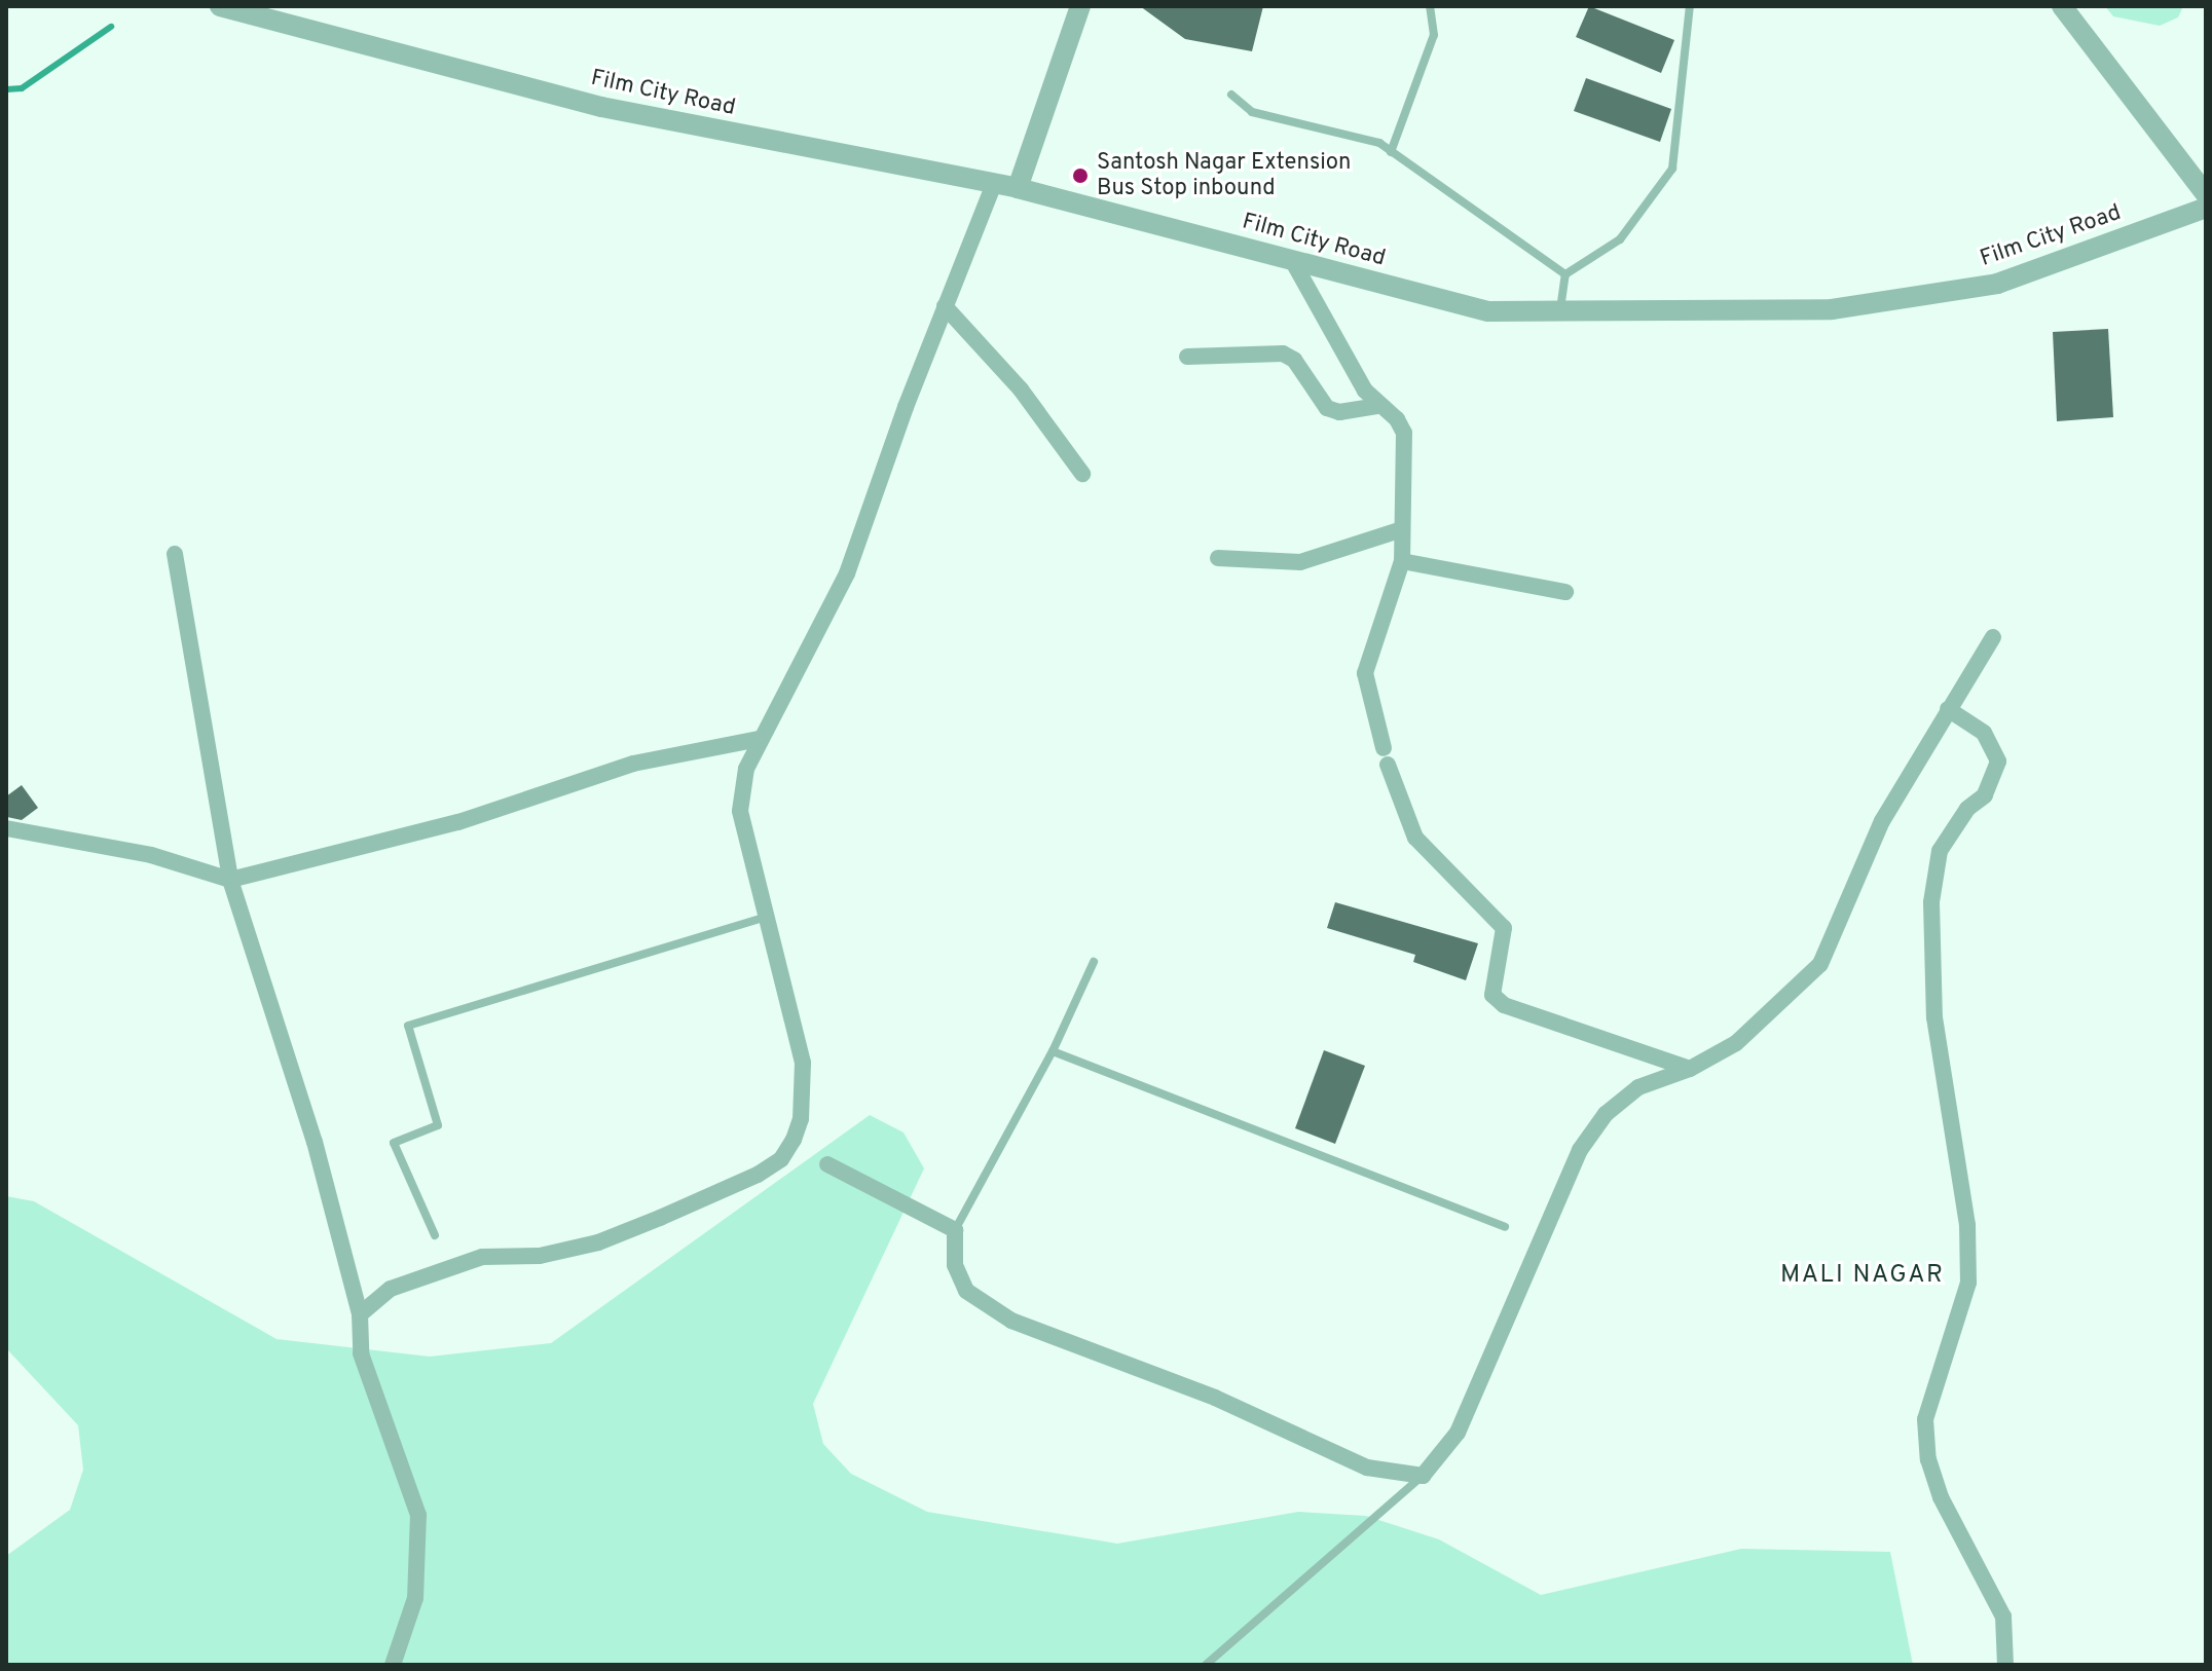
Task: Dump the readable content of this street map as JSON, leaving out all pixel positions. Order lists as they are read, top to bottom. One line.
{"streets":{"street":["Film City Road"]},"districts":["MALI NAGAR"],"places":["Santosh Nagar Extension Bus Stop inbound"]}
